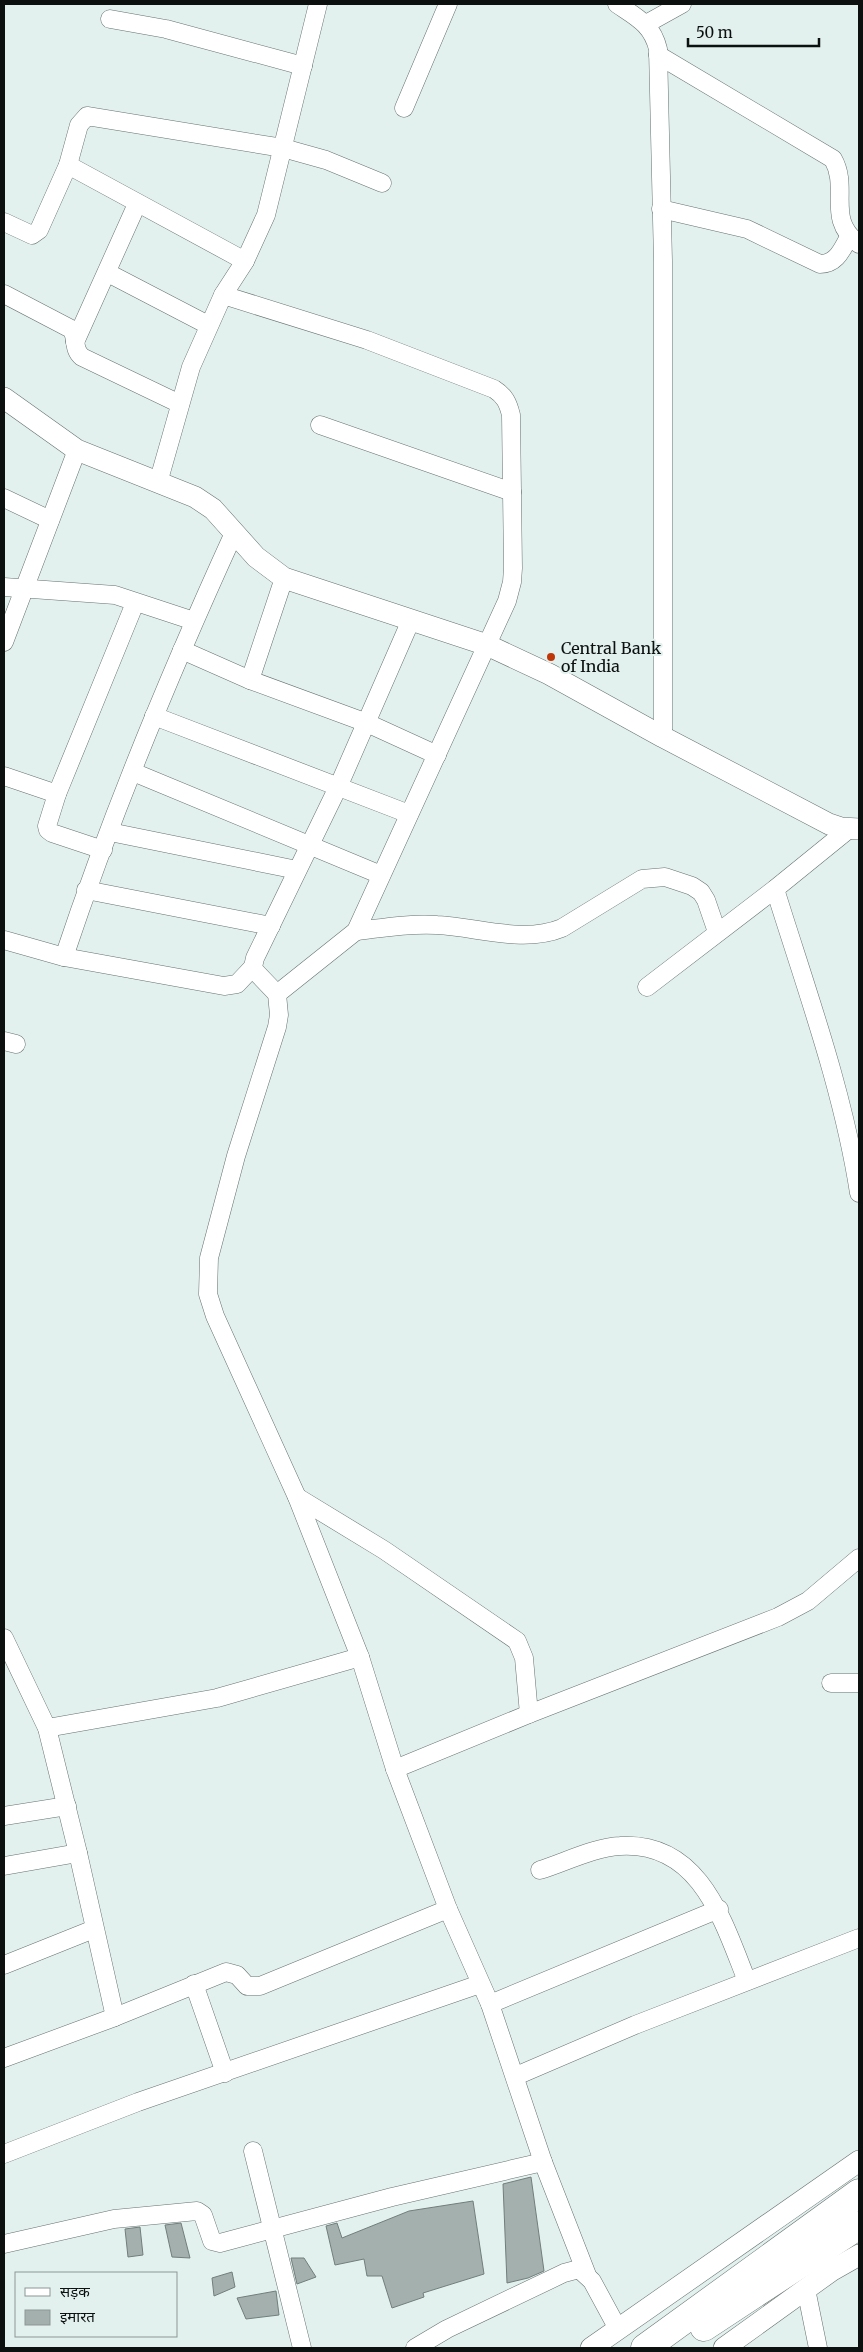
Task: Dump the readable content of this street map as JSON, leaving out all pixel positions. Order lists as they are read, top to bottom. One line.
{"places":["Central Bank of India"],"legend":["सड़क","इमारत"],"scale_bar":"50 m"}
